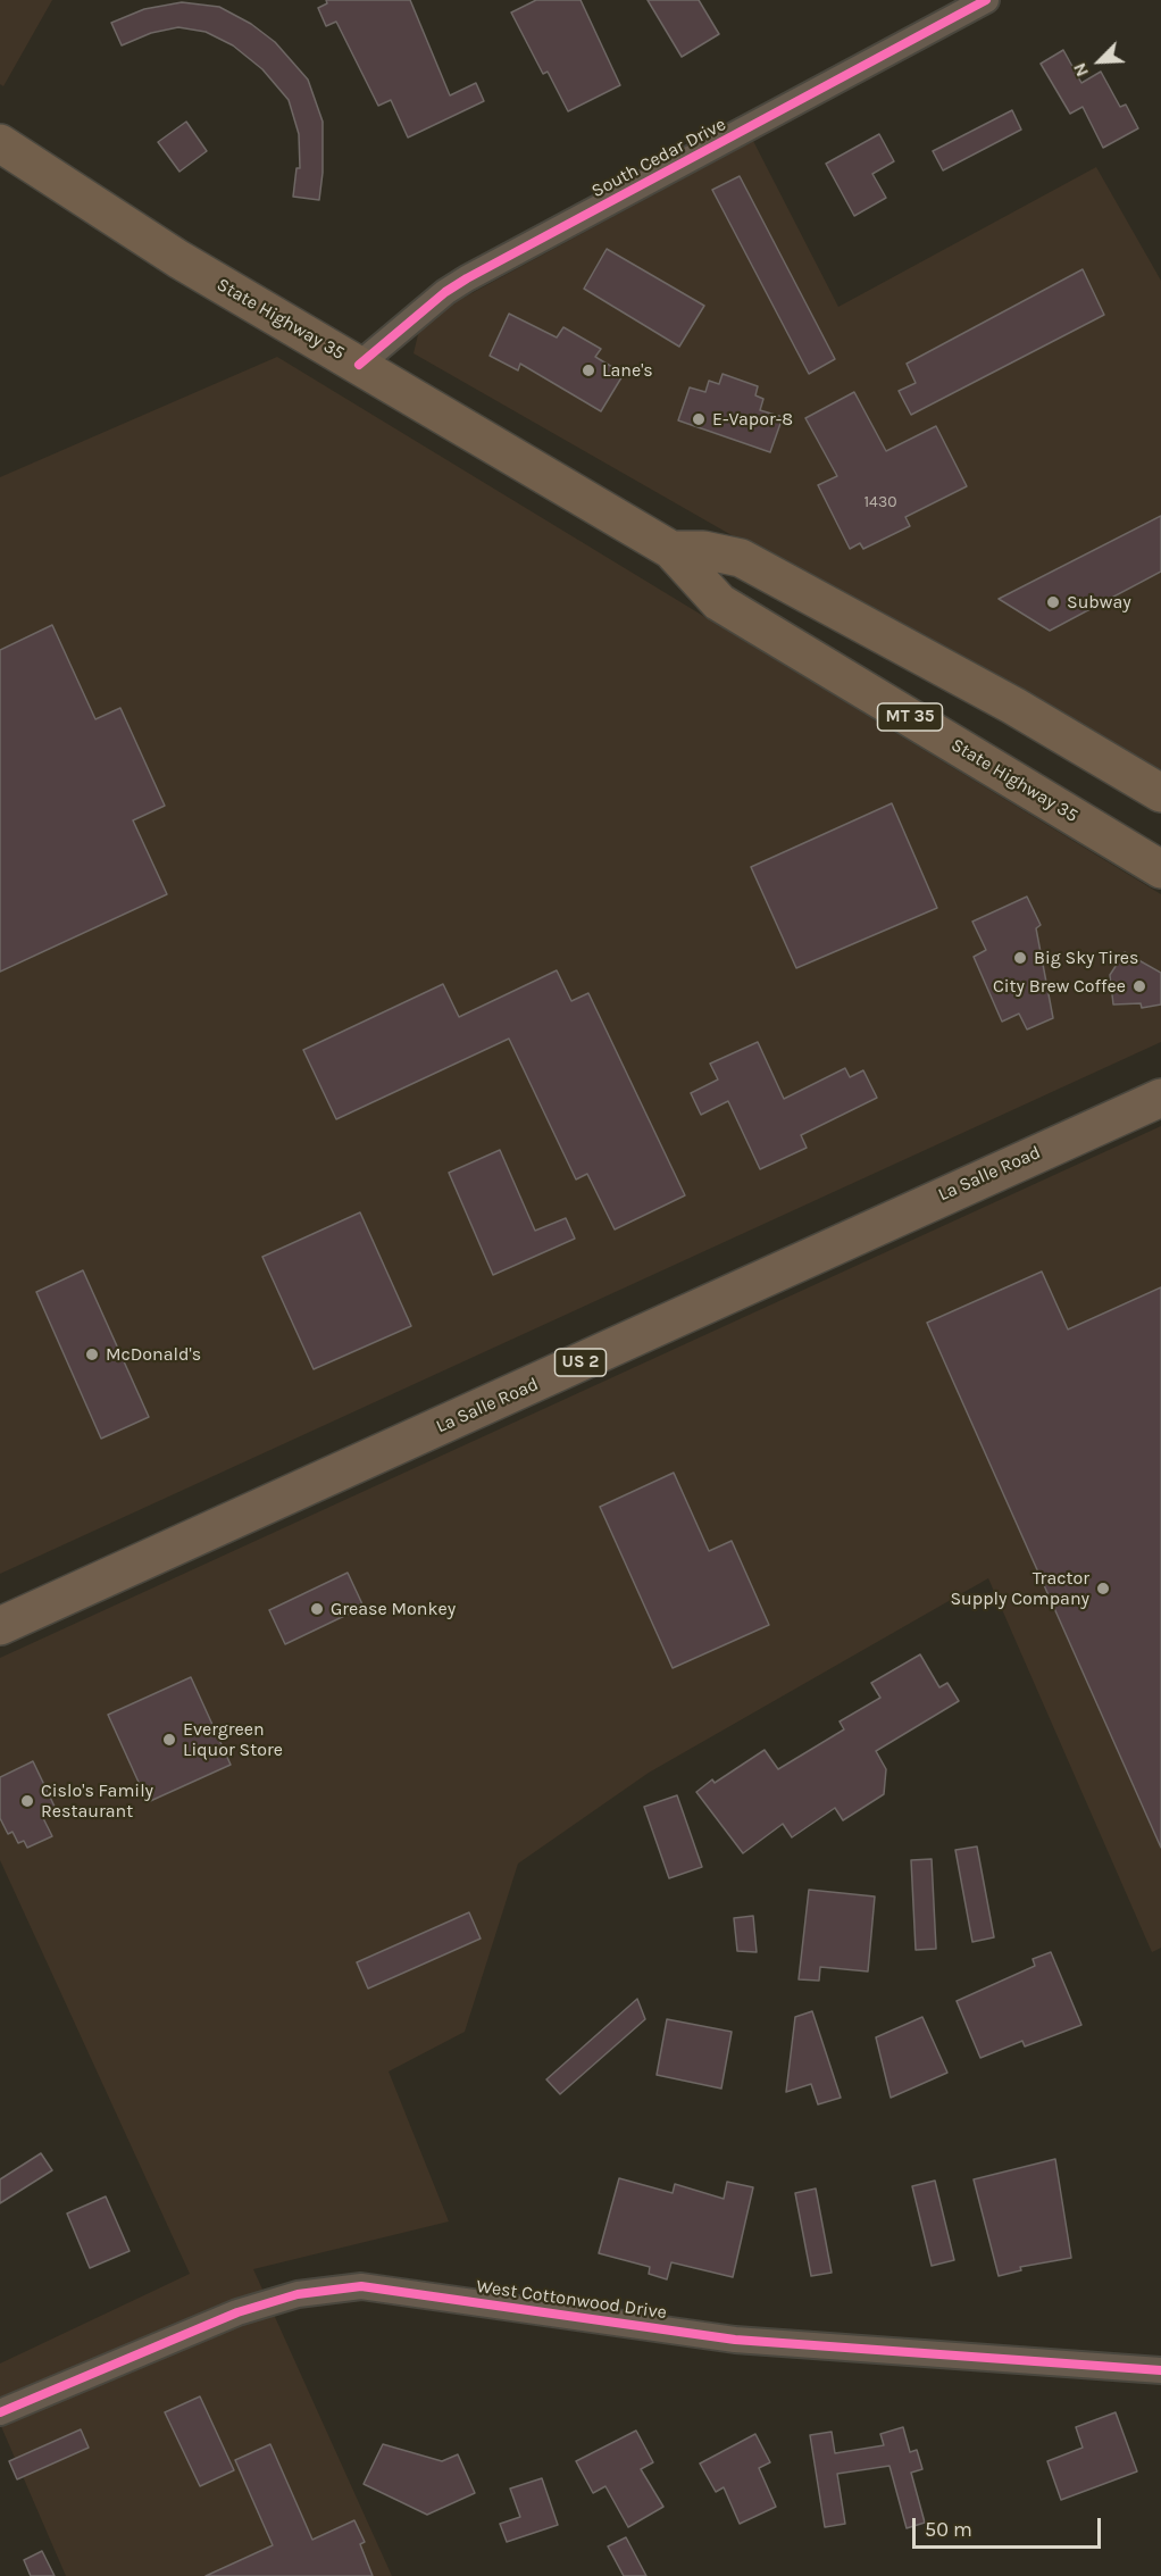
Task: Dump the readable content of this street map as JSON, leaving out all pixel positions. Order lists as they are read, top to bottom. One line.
{"streets":{"highway":["La Salle Road","US 2"],"main road":["State Highway 35","MT 35"],"street":["South Cedar Drive","West Cottonwood Drive"]},"crossings":[["South Cedar Drive","State Highway 35"]],"places":["Lane's","E-Vapor-8","Subway","Big Sky Tires","City Brew Coffee","McDonald's","Tractor Supply Company","Grease Monkey","Evergreen Liquor Store","Cislo's Family Restaurant"],"house_numbers":["1430"],"scale_bar":"50 m","north":"bottom left"}
